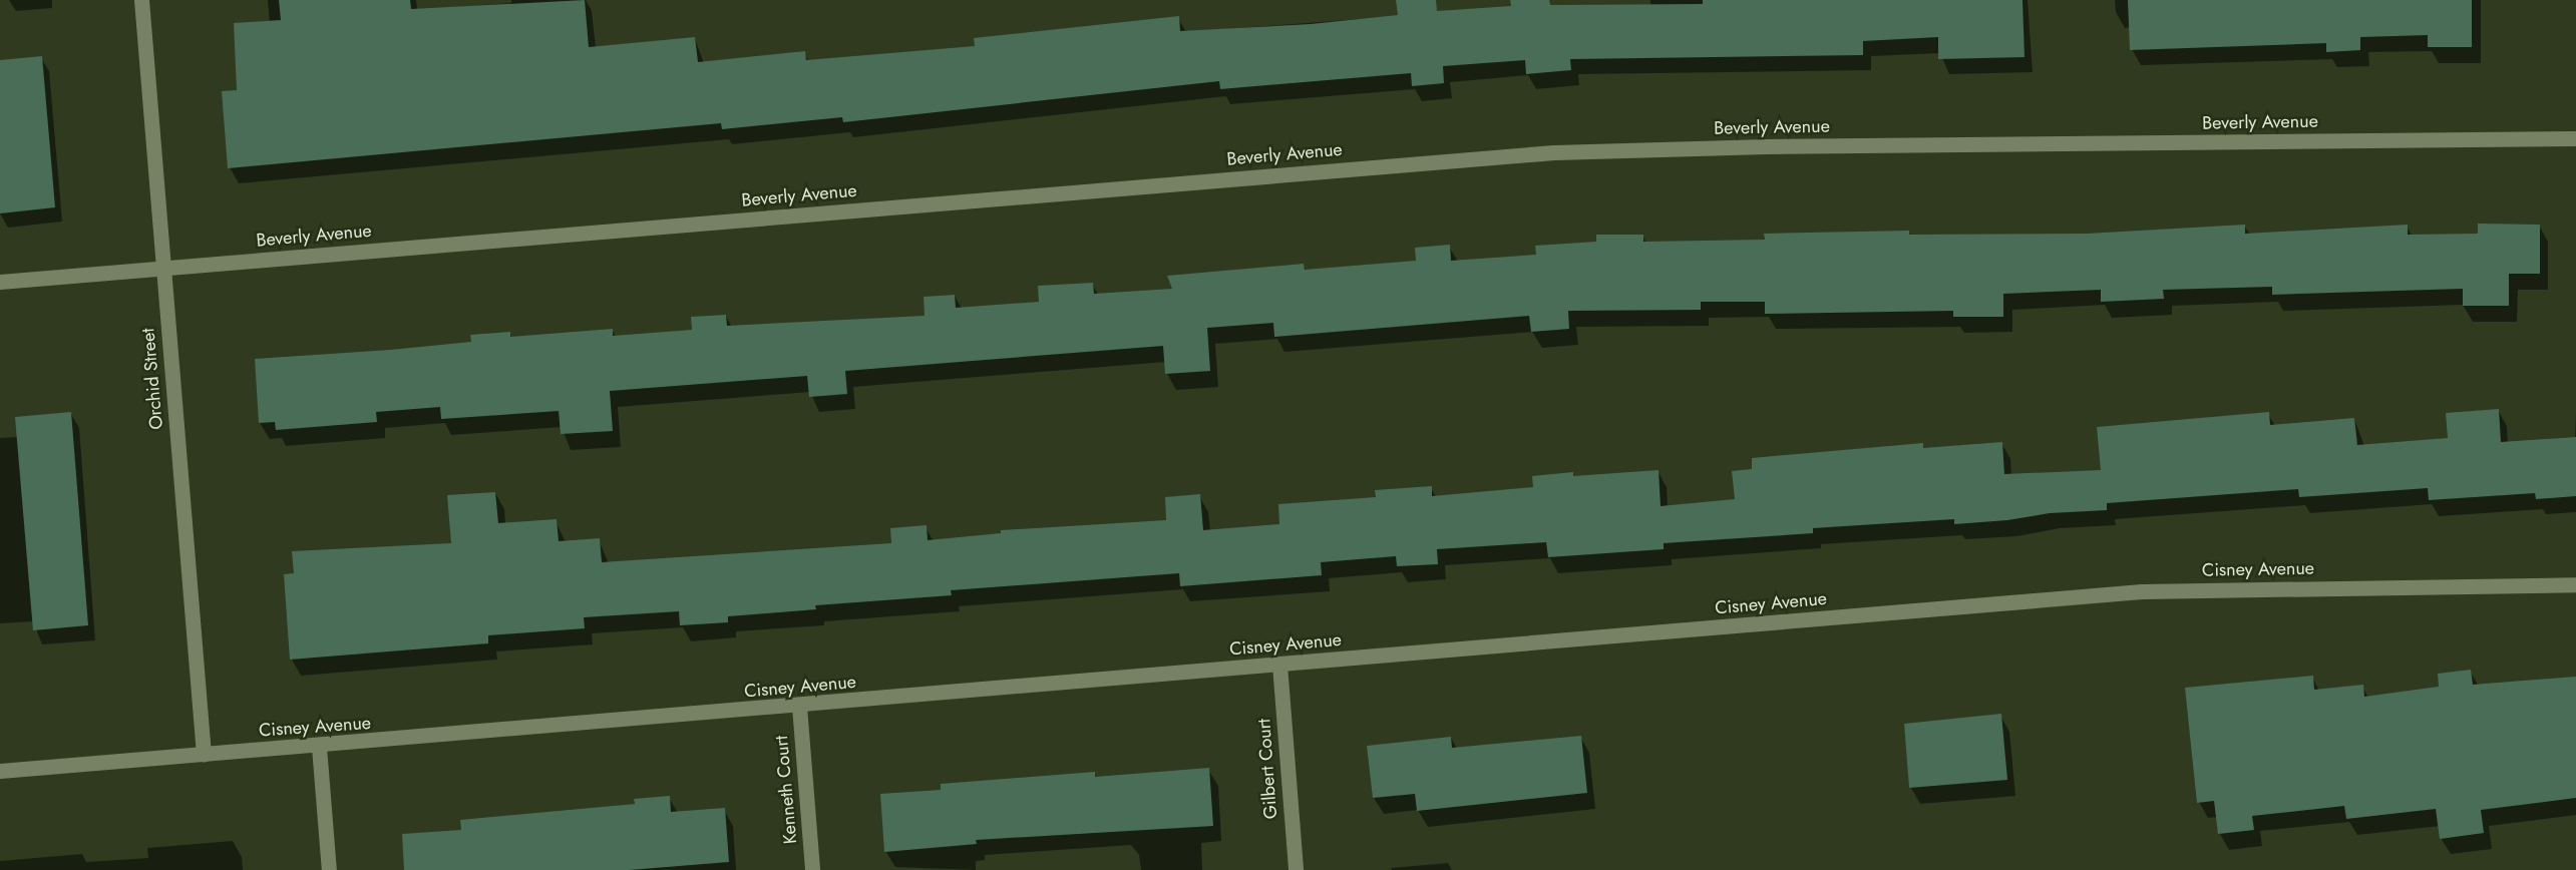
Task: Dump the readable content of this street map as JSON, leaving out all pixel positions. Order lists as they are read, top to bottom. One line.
{"streets":{"street":["Beverly Avenue","Orchid Street","Cisney Avenue","Gilbert Court","Kenneth Court"]},"crossings":[["Beverly Avenue","Orchid Street"],["Orchid Street","Cisney Avenue"],["Cisney Avenue","Gilbert Court"],["Cisney Avenue","Kenneth Court"]]}
